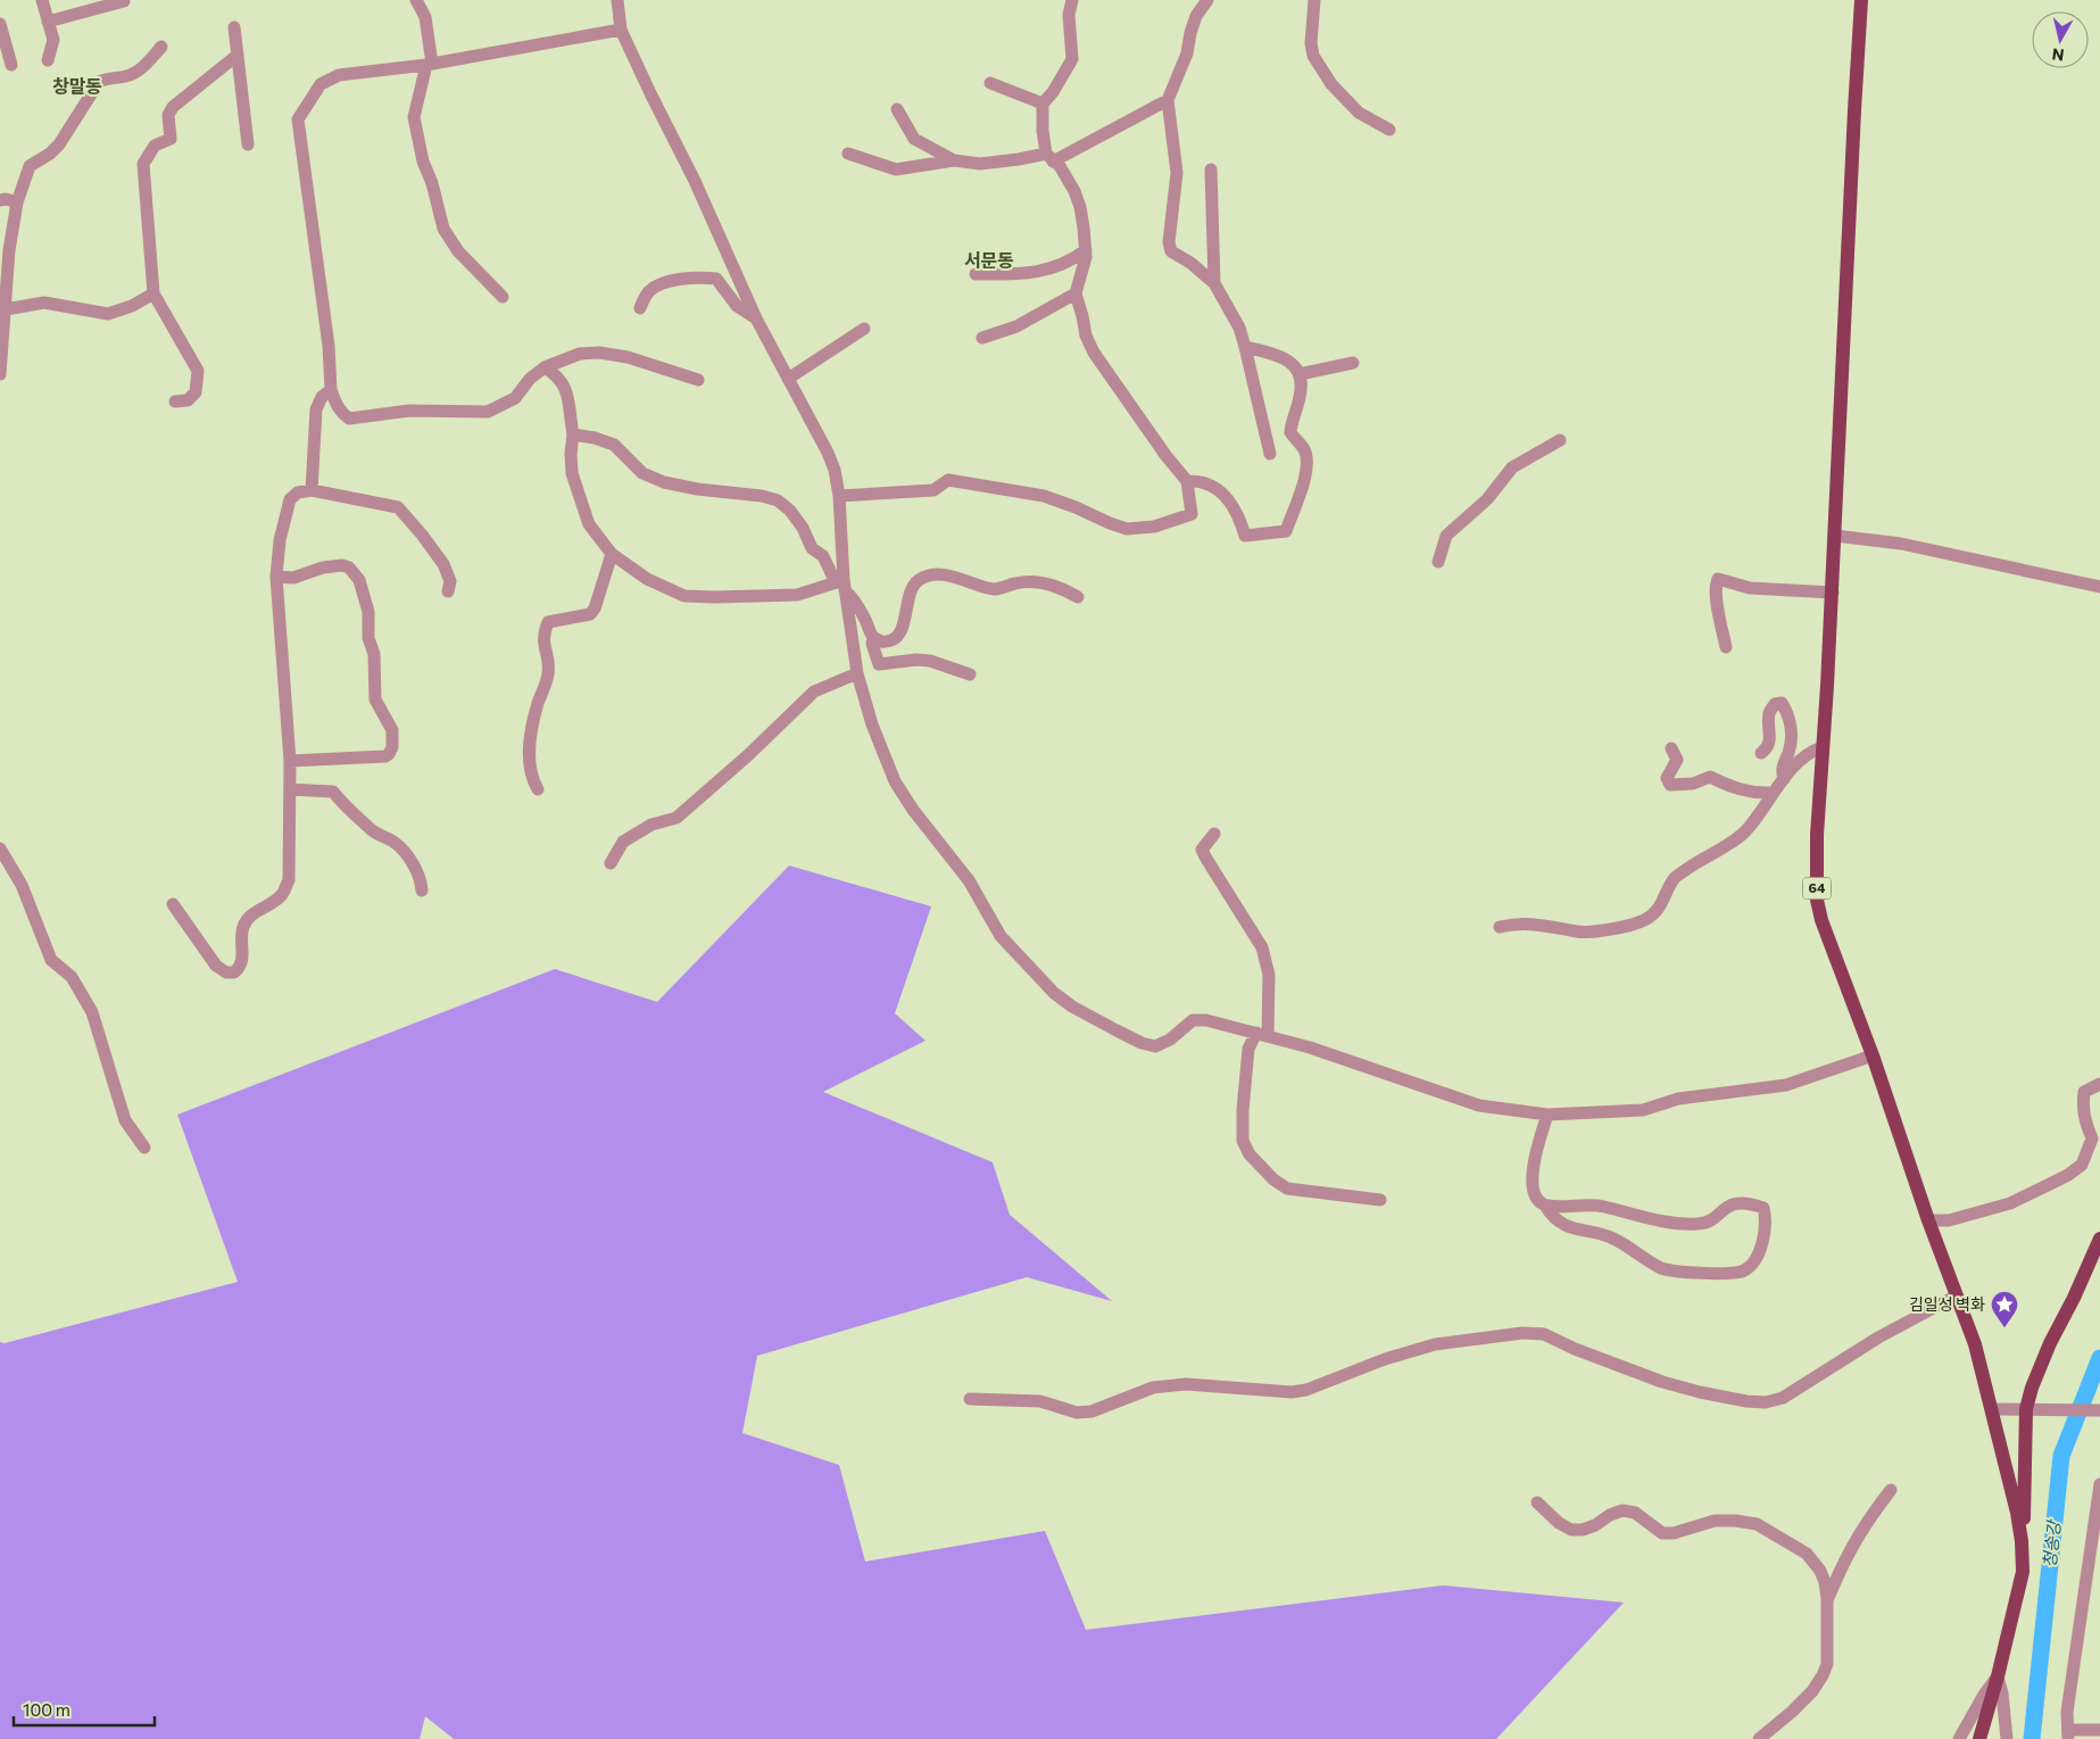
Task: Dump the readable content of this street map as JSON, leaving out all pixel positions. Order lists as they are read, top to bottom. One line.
{"streets":{"main road":["64"]},"districts":["창말동","서문동"],"water":["청송강"],"places":{"place":["김일성 벽화"]},"scale_bar":"100 m","north":"bottom"}
